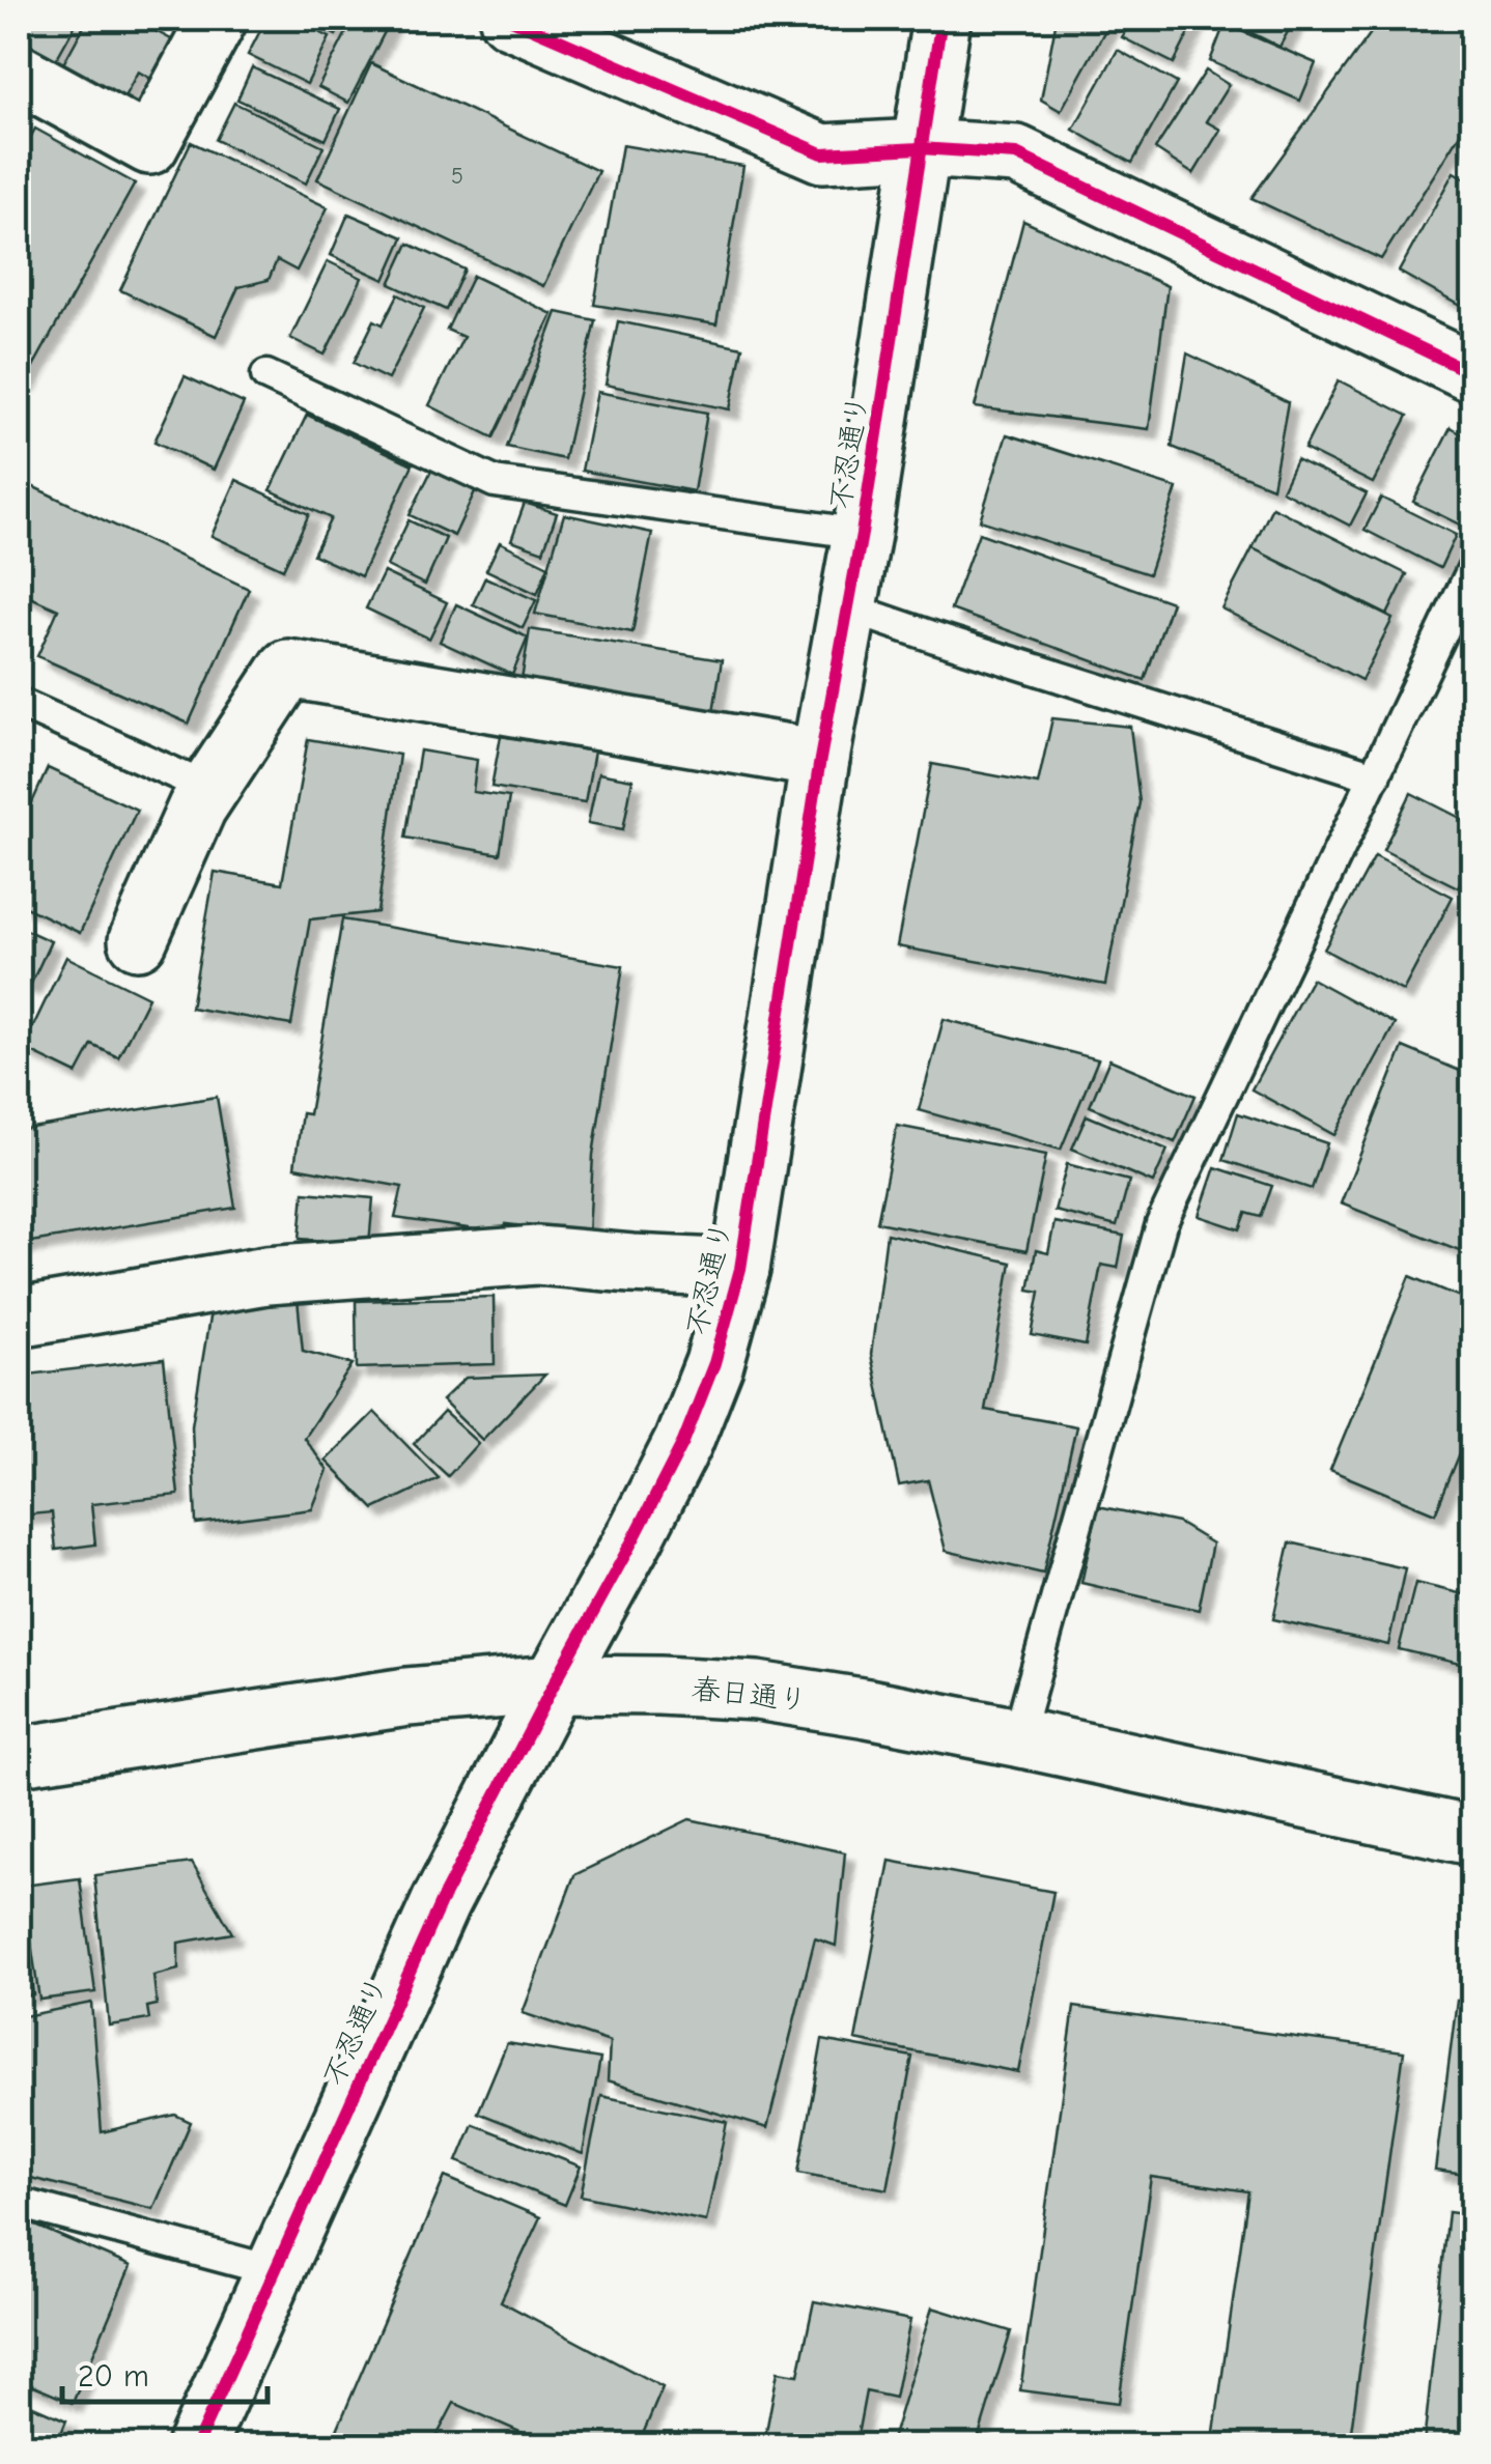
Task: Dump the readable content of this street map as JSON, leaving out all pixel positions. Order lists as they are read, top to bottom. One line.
{"streets":{"main road":["不忍通り","春日通り"]},"crossings":[["不忍通り","春日通り"]],"house_numbers":["5"],"scale_bar":"20 m"}
